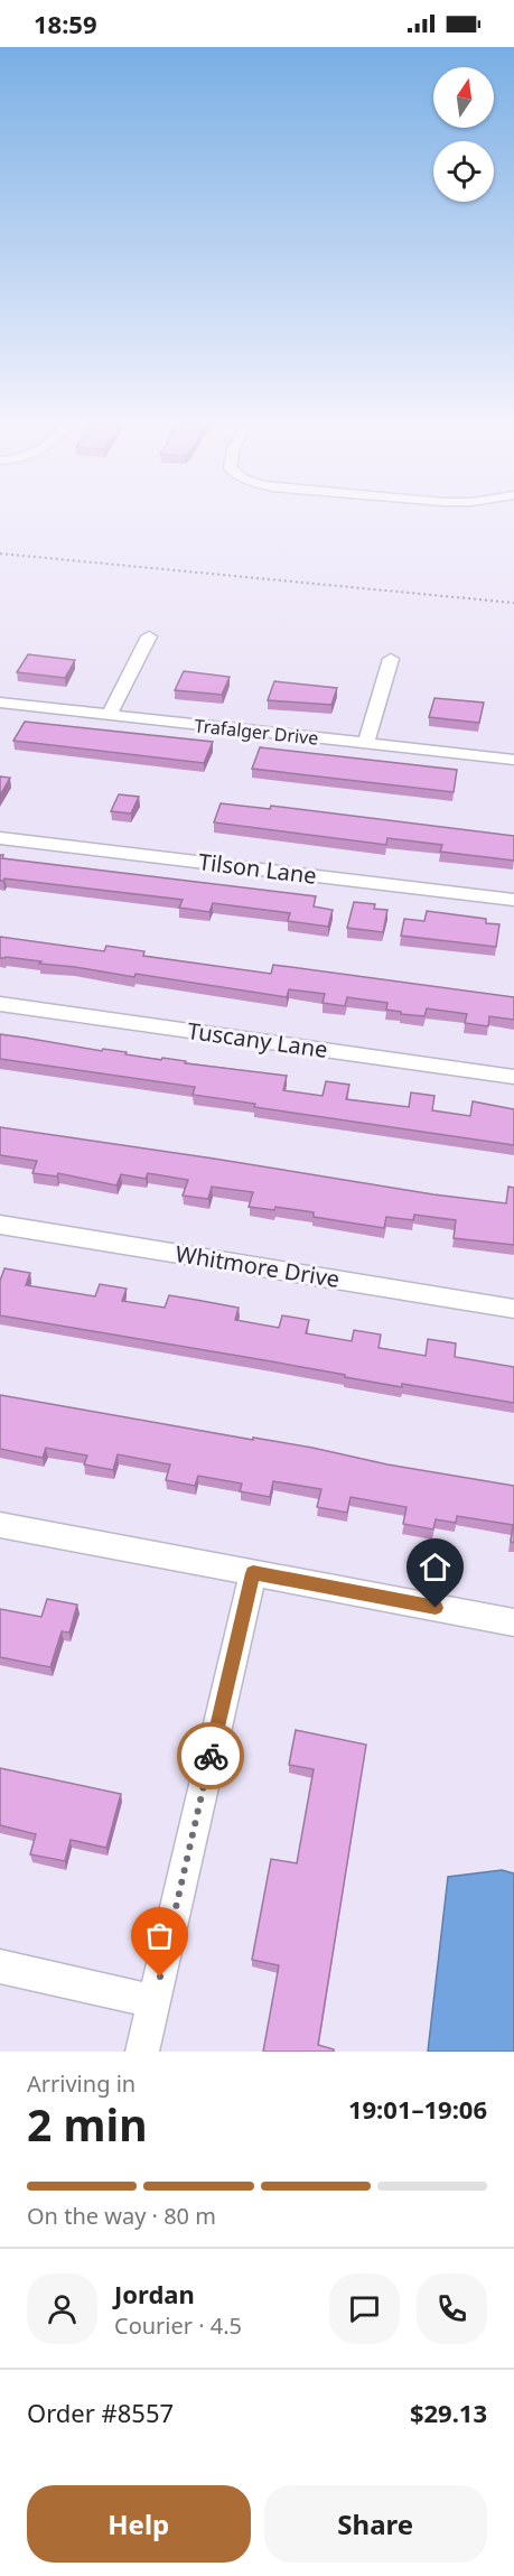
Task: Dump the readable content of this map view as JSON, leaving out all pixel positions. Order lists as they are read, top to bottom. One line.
{"streets":{"street":["Trafalger Drive","Tilson Lane","Tuscany Lane","Whitmore Drive"]},"north":"top","page":{"status":"18:59","heading":["2 min","Arriving in","19:01–19:06"],"panel":["Jordan","Courier · 4.5","Order #8557","$29.13"],"bar":"On the way · 80 m","buttons":["Help","Share"]}}
